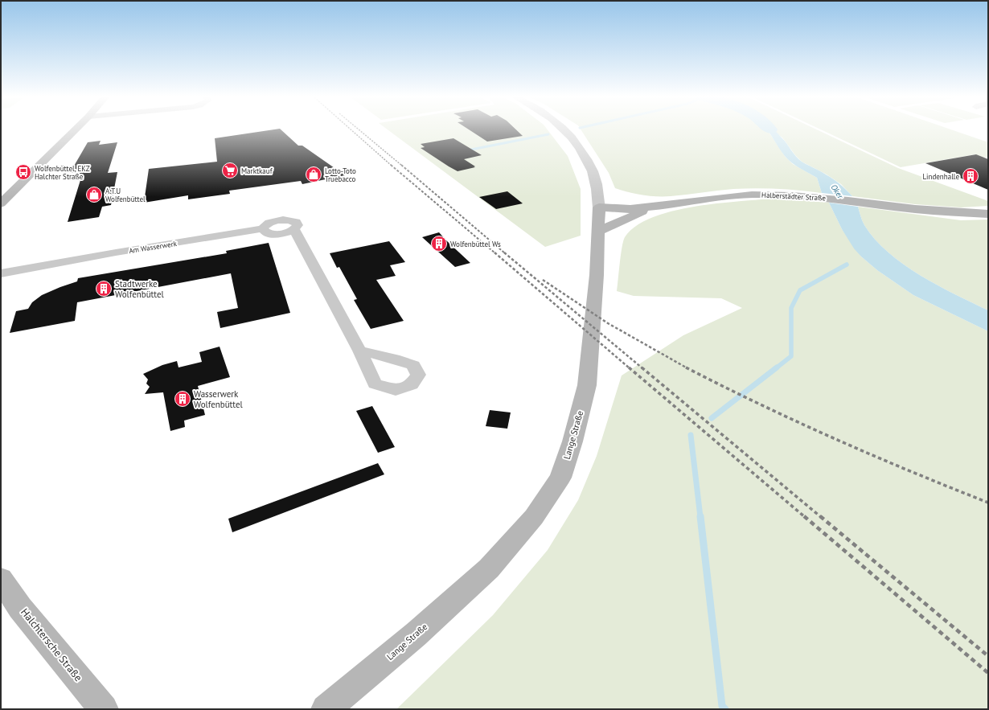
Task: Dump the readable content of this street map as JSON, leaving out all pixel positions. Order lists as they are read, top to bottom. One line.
{"streets":{"main road":["Halberstädter Straße","Lange Straße","Halchtersche Straße"],"street":["Am Wasserwerk"]},"crossings":[["Halberstädter Straße","Lange Straße"]],"water":["Oker"],"places":{"supermarket":["Marktkauf"],"bus stop":["Wolfenbüttel, EKZ Halchter Straße"],"shop":["Lotto-Toto Truebacco","A.T.U Wolfenbüttel"],"building":["Lindenhalle","Wolfenbüttel Ws","Stadtwerke Wolfenbüttel","Wasserwerk Wolfenbüttel"]}}
